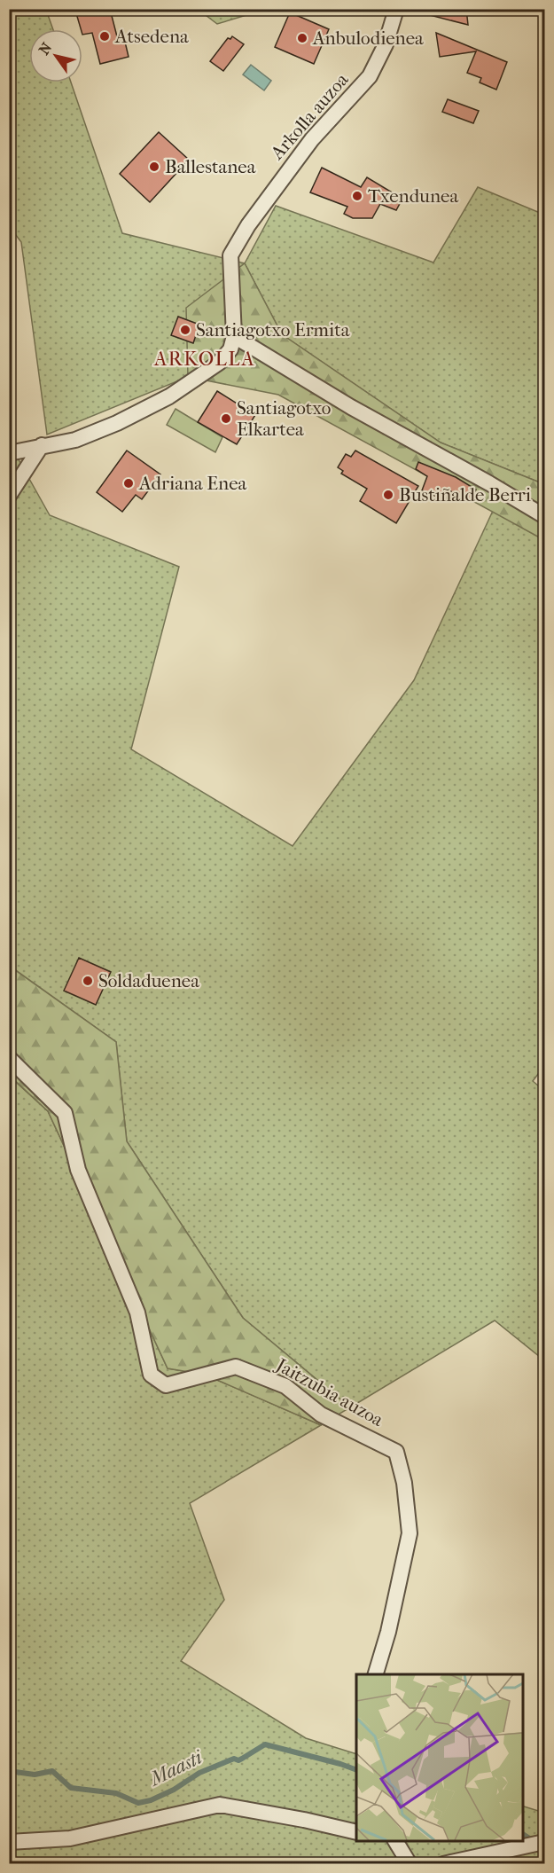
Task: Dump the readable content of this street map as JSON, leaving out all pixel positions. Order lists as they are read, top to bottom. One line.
{"streets":{"street":["Arkolla auzoa","Jaitzubia auzoa"]},"districts":["ARKOLLA"],"water":["Maasti"],"places":["Atsedena","Anbulodienea","Ballestanea","Txendunea","Santiagotxo Ermita","Santiagotxo Elkartea","Adriana Enea","Bustiñalde Berri","Soldaduenea"],"north":"top left"}
